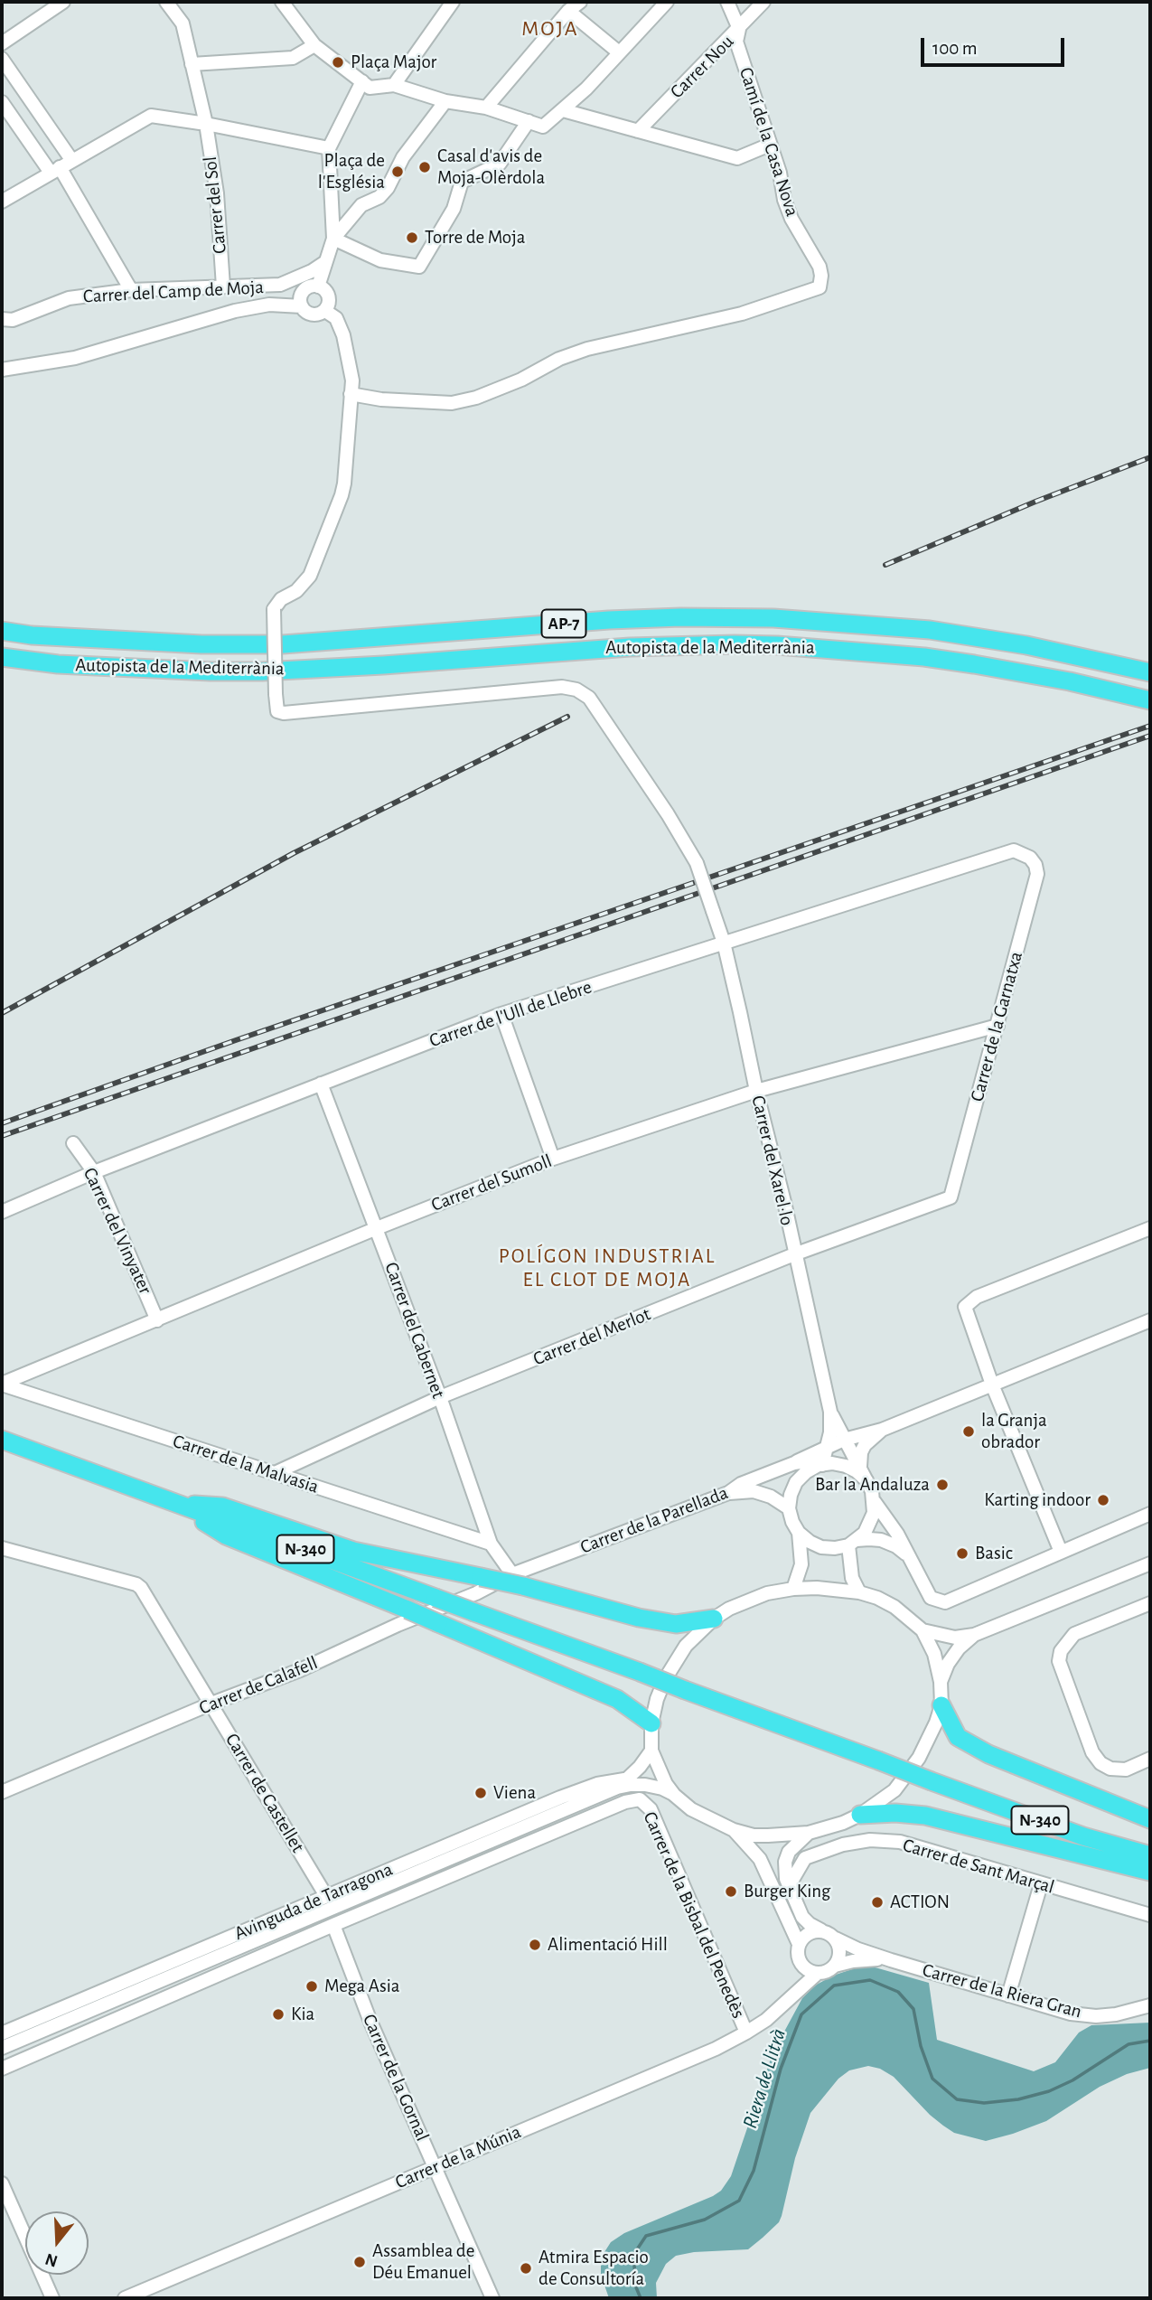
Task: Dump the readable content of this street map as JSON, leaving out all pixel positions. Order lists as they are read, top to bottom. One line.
{"streets":{"highway":["AP-7","Autopista de la Mediterrània","N-340"],"street":["Carrer Nou","Camí de la Casa Nova","Carrer del Sol","Carrer del Camp de Moja","Carrer de l'Ull de Llebre","Carrer de la Garnatxa","Carrer del Xarel·lo","Carrer del Sumoll","Carrer del Vinyater","Carrer del Cabernet","Carrer del Merlot","Carrer de la Malvasia","Carrer de la Parellada","Carrer de Calafell","Carrer de Castellet","Carrer de Sant Marçal","Avinguda de Tarragona","Carrer de la Bisbal del Penedès","Carrer de la Riera Gran","Carrer de la Gornal","Carrer de la Múnia"]},"crossings":[["Carrer Nou","Camí de la Casa Nova"],["Camí de la Casa Nova","Carrer del Xarel·lo"],["Carrer del Sol","Carrer del Camp de Moja"],["Carrer de l'Ull de Llebre","Carrer de la Garnatxa"],["Carrer de l'Ull de Llebre","Carrer del Xarel·lo"],["Carrer de l'Ull de Llebre","Carrer del Vinyater"],["Carrer de l'Ull de Llebre","Carrer del Cabernet"],["Carrer de la Garnatxa","Carrer del Sumoll"],["Carrer de la Garnatxa","Carrer del Merlot"],["Carrer del Xarel·lo","Carrer del Sumoll"],["Carrer del Xarel·lo","Carrer del Merlot"],["Carrer del Sumoll","Carrer del Vinyater"],["Carrer del Sumoll","Carrer del Cabernet"],["Carrer del Sumoll","Carrer de la Malvasia"],["Carrer del Cabernet","Carrer del Merlot"],["Carrer del Cabernet","Carrer de la Malvasia"],["Carrer del Cabernet","Carrer de la Parellada"],["Carrer del Cabernet","Carrer de Calafell"],["Carrer del Merlot","Carrer de la Malvasia"],["Carrer de la Parellada","Carrer de Calafell"],["Carrer de Calafell","Carrer de Castellet"],["Carrer de Castellet","Avinguda de Tarragona"],["Avinguda de Tarragona","Carrer de la Bisbal del Penedès"],["Avinguda de Tarragona","Carrer de la Gornal"],["Carrer de la Bisbal del Penedès","Carrer de la Múnia"],["Carrer de la Riera Gran","Carrer de la Múnia"],["Carrer de la Gornal","Carrer de la Múnia"]],"districts":["MOJA","POLÍGON INDUSTRIAL EL CLOT DE MOJA"],"water":["Riera de Llitrà"],"places":["Plaça Major","Casal d'avis de Moja-Olèrdola","Plaça de l'Església","Torre de Moja","la Granja obrador","Bar la Andaluza","Karting indoor","Basic","Viena","Burger King","ACTION","Alimentació Hill","Mega Asia","Kia","Assamblea de Déu Emanuel","Atmira Espacio de Consultoría"],"scale_bar":"100 m","north":"bottom"}
